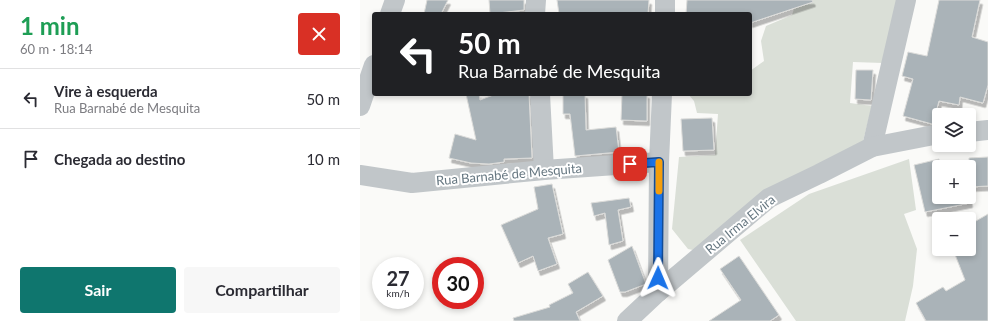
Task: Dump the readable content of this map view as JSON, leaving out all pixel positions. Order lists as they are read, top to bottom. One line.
{"streets":{"street":["Rua Barnabé de Mesquita","Rua Irma Elvira"]},"page":{"heading":["1 min","60 m · 18:14"],"turn":["50 m","Rua Barnabé de Mesquita"],"list":[{"name":"Vire à esquerda","note":"Rua Barnabé de Mesquita","value":"50 m"},{"name":"Chegada ao destino","value":"10 m"}],"map_buttons":["+","−"],"speed":"27 km/h","limit":"30","buttons":["Sair","Compartilhar"]}}
